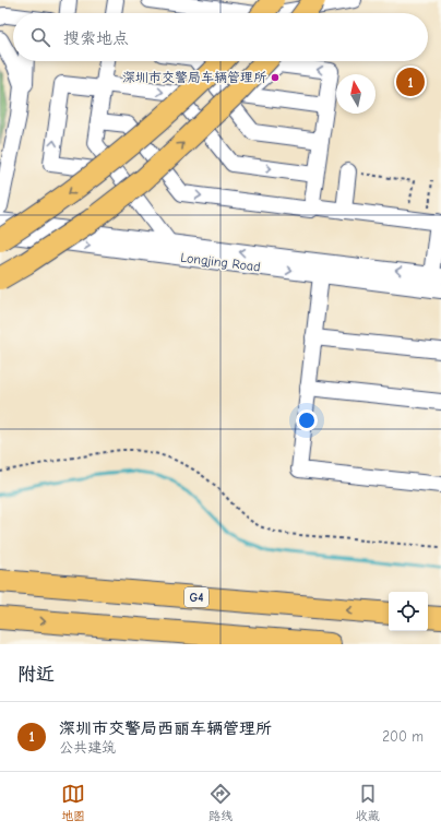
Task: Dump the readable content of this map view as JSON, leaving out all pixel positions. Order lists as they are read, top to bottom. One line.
{"streets":{"highway":["G4"],"street":["Longjing Road"]},"places":["深圳市交警局车辆管理所"],"north":"top","page":{"search":"搜索地点","pins":"1","heading":"附近","list":[{"mark":"1","name":"深圳市交警局西丽车辆管理所","note":"公共建筑","value":"200 m"}],"nav":["地图","路线","收藏"]}}
